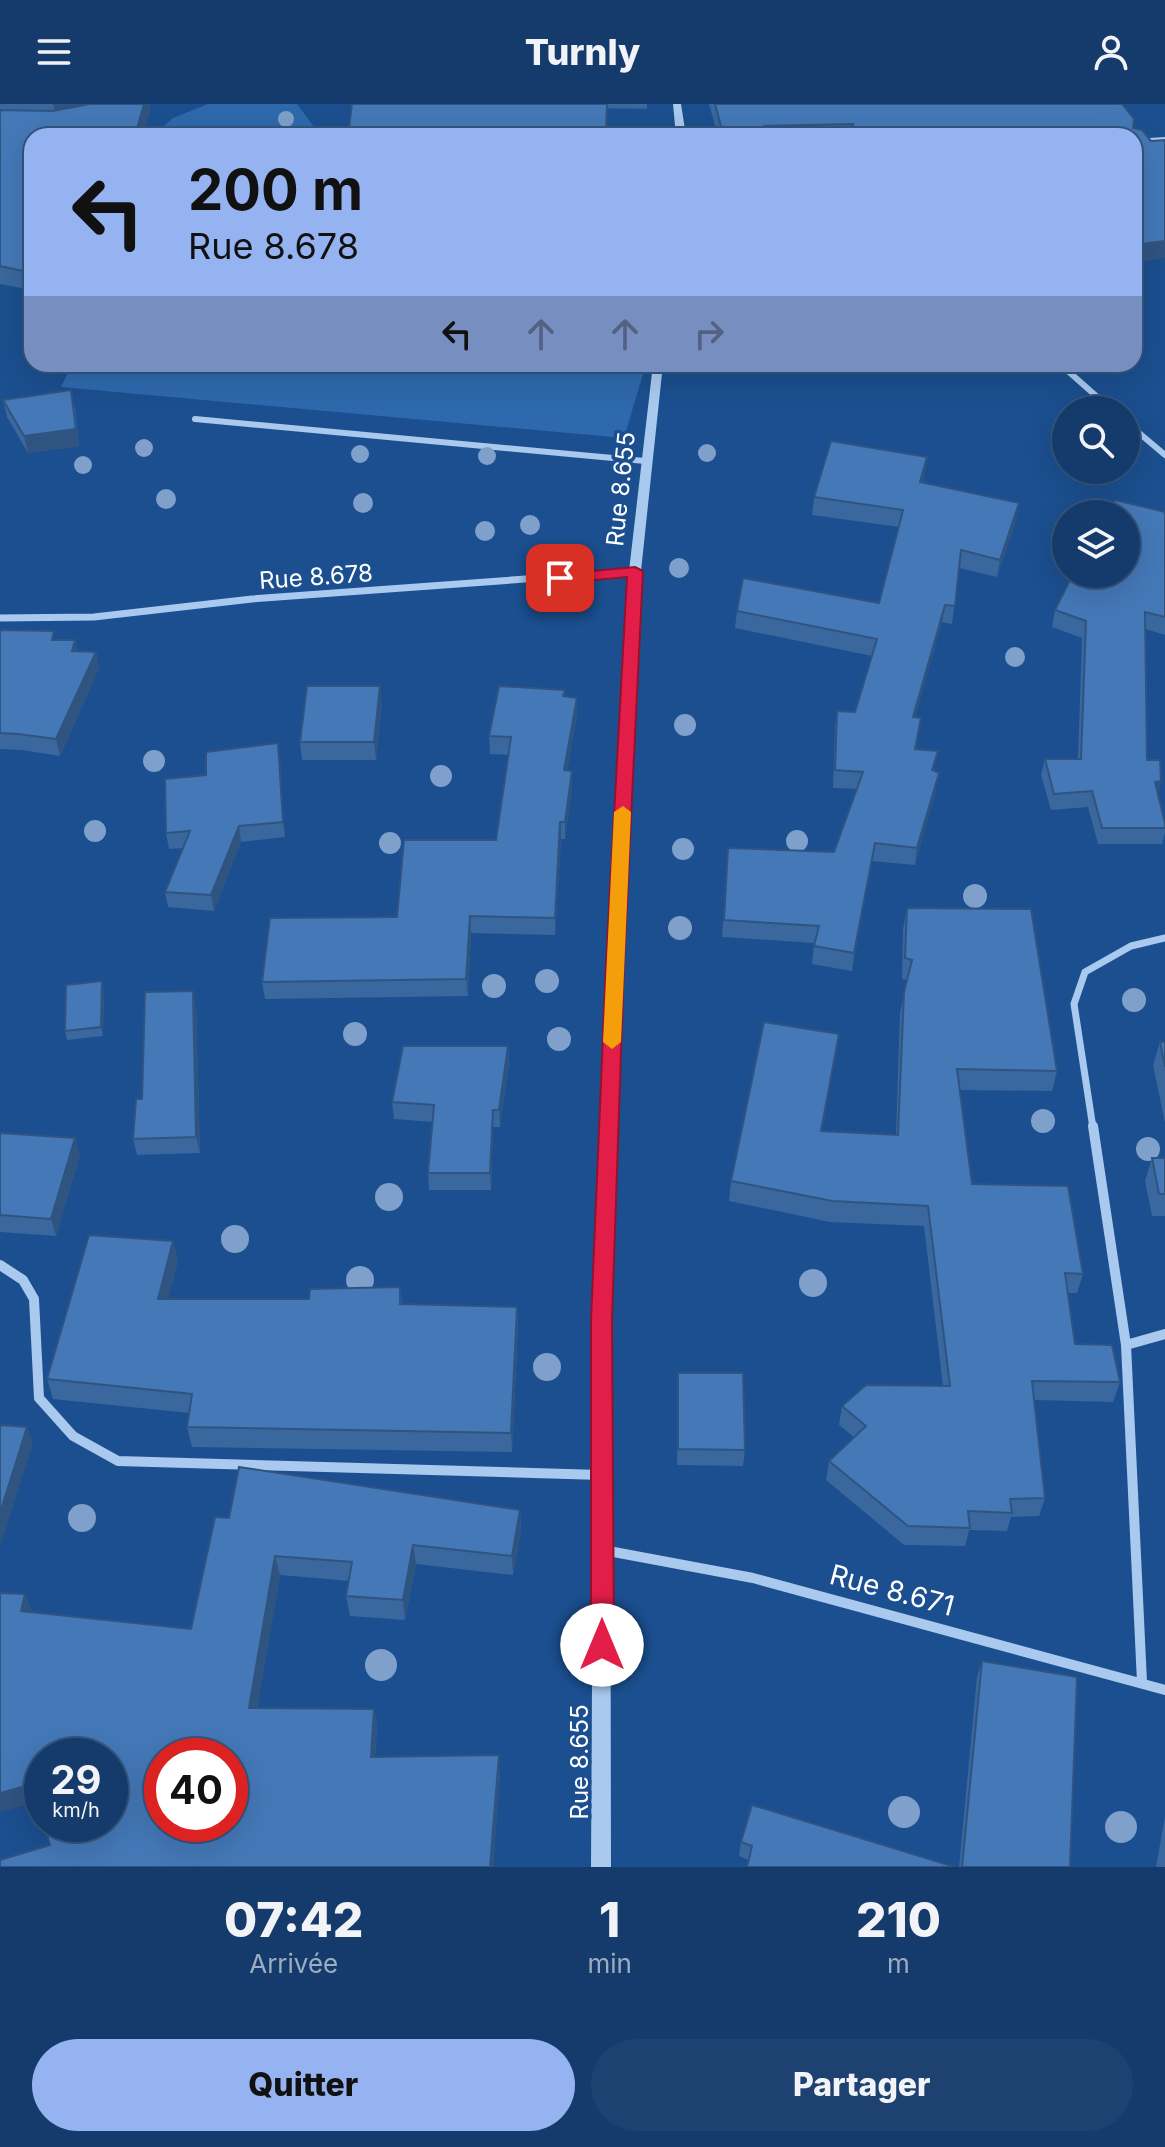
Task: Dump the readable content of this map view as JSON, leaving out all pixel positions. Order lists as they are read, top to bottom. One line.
{"streets":{"street":["Rue 8.655","Rue 8.678","Rue 8.671"]},"crossings":[["Rue 8.655","Rue 8.678"],["Rue 8.655","Rue 8.671"]],"page":{"header":"Turnly","turn":["200 m","Rue 8.678"],"speed":"29 km/h","limit":"40","eta":["07:42","Arrivée","1","min","210","m"],"buttons":["Quitter","Partager"]}}
